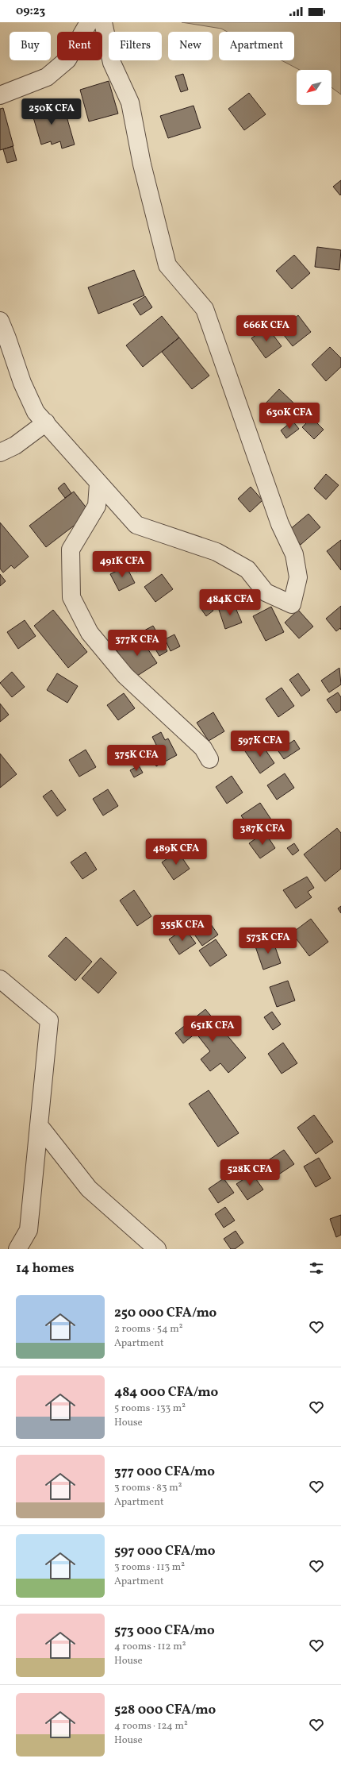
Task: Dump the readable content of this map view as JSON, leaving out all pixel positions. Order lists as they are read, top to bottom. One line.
{"north":"bottom left","page":{"status":"09:23","chip":["Buy","Rent","Filters","New","Apartment"],"price":["250K CFA","666K CFA","630K CFA","491K CFA","484K CFA","377K CFA","597K CFA","375K CFA","387K CFA","489K CFA","355K CFA","573K CFA","651K CFA","528K CFA"],"heading":"14 homes","list":[{"name":"250 000 CFA/mo","note":"2 rooms · 54 m² · Apartment"},{"name":"484 000 CFA/mo","note":"5 rooms · 133 m² · House"},{"name":"377 000 CFA/mo","note":"3 rooms · 83 m² · Apartment"},{"name":"597 000 CFA/mo","note":"3 rooms · 113 m² · Apartment"},{"name":"573 000 CFA/mo","note":"4 rooms · 112 m² · House"},{"name":"528 000 CFA/mo","note":"4 rooms · 124 m² · House"}]}}
